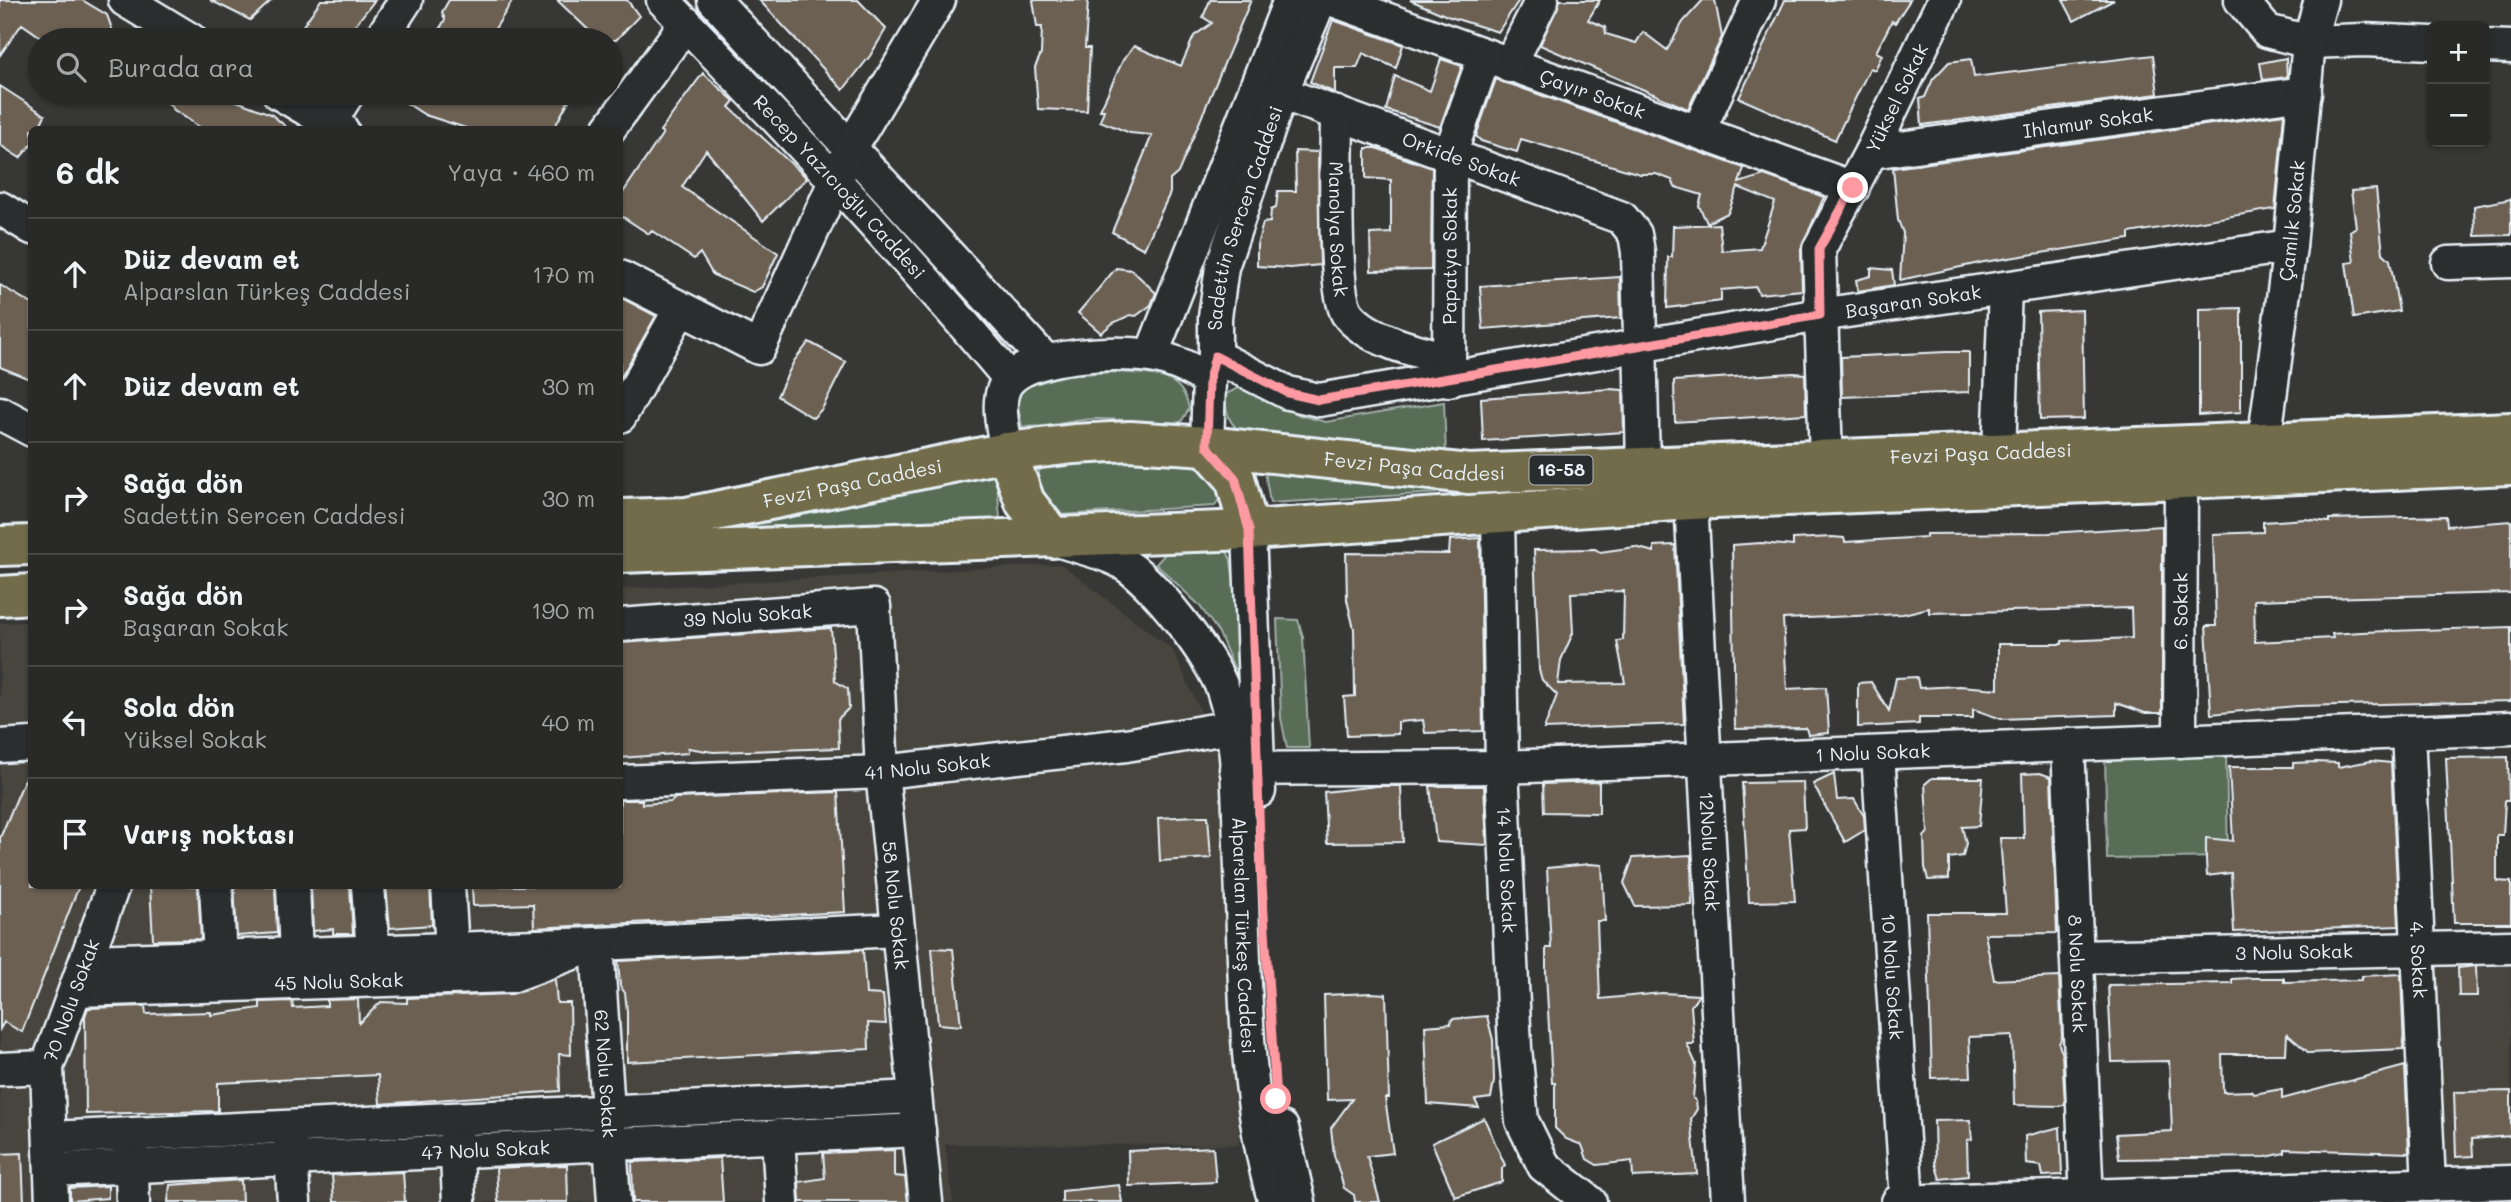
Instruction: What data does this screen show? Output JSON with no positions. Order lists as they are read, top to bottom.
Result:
{
  "streets": {
    "main road": ["Fevzi Paşa Caddesi", "16-58"],
    "street": [
      "Çayır Sokak",
      "Yüksel Sokak",
      "Ihlamur Sokak",
      "Orkide Sokak",
      "Recep Yazıcıoğlu Caddesi",
      "Sadettin Sercen Caddesi",
      "Çamlık Sokak",
      "Manolya Sokak",
      "Papatya Sokak",
      "Başaran Sokak",
      "6. Sokak",
      "39 Nolu Sokak",
      "1 Nolu Sokak",
      "41 Nolu Sokak",
      "12Nolu Sokak",
      "14 Nolu Sokak",
      "58 Nolu Sokak",
      "Alparslan Türkeş Caddesi",
      "3 Nolu Sokak",
      "4. Sokak",
      "8 Nolu Sokak",
      "10 Nolu Sokak",
      "45 Nolu Sokak",
      "70 Nolu Sokak",
      "62 Nolu Sokak",
      "47 Nolu Sokak"
    ]
  },
  "crossings": [
    ["Çayır Sokak", "Yüksel Sokak"],
    ["Çayır Sokak", "Papatya Sokak"],
    ["Yüksel Sokak", "Ihlamur Sokak"],
    ["Yüksel Sokak", "Başaran Sokak"],
    ["Yüksel Sokak", "Fevzi Paşa Caddesi"],
    ["Ihlamur Sokak", "Çamlık Sokak"],
    ["Orkide Sokak", "Sadettin Sercen Caddesi"],
    ["Orkide Sokak", "Manolya Sokak"],
    ["Orkide Sokak", "Papatya Sokak"],
    ["Orkide Sokak", "Başaran Sokak"],
    ["Recep Yazıcıoğlu Caddesi", "Başaran Sokak"],
    ["Sadettin Sercen Caddesi", "Başaran Sokak"],
    ["Sadettin Sercen Caddesi", "Fevzi Paşa Caddesi"],
    ["Çamlık Sokak", "Başaran Sokak"],
    ["Çamlık Sokak", "Fevzi Paşa Caddesi"],
    ["Manolya Sokak", "Papatya Sokak"],
    ["Manolya Sokak", "Başaran Sokak"],
    ["Papatya Sokak", "Başaran Sokak"],
    ["Fevzi Paşa Caddesi", "6. Sokak"],
    ["Fevzi Paşa Caddesi", "12Nolu Sokak"],
    ["Fevzi Paşa Caddesi", "14 Nolu Sokak"],
    ["Fevzi Paşa Caddesi", "Alparslan Türkeş Caddesi"],
    ["6. Sokak", "1 Nolu Sokak"],
    ["39 Nolu Sokak", "58 Nolu Sokak"],
    ["1 Nolu Sokak", "12Nolu Sokak"],
    ["1 Nolu Sokak", "14 Nolu Sokak"],
    ["1 Nolu Sokak", "Alparslan Türkeş Caddesi"],
    ["1 Nolu Sokak", "4. Sokak"],
    ["1 Nolu Sokak", "8 Nolu Sokak"],
    ["1 Nolu Sokak", "10 Nolu Sokak"],
    ["41 Nolu Sokak", "58 Nolu Sokak"],
    ["58 Nolu Sokak", "45 Nolu Sokak"],
    ["58 Nolu Sokak", "47 Nolu Sokak"],
    ["3 Nolu Sokak", "4. Sokak"],
    ["3 Nolu Sokak", "8 Nolu Sokak"],
    ["45 Nolu Sokak", "70 Nolu Sokak"],
    ["45 Nolu Sokak", "62 Nolu Sokak"],
    ["70 Nolu Sokak", "47 Nolu Sokak"],
    ["62 Nolu Sokak", "47 Nolu Sokak"]
  ],
  "page": {
    "map_buttons": ["+", "−"],
    "search": "Burada ara",
    "heading": ["6 dk", "Yaya · 460 m"],
    "list": [
      ["Düz devam et", "Alparslan Türkeş Caddesi", "170 m"],
      ["Düz devam et", "30 m"],
      ["Sağa dön", "Sadettin Sercen Caddesi", "30 m"],
      ["Sağa dön", "Başaran Sokak", "190 m"],
      ["Sola dön", "Yüksel Sokak", "40 m"],
      "Varış noktası"
    ]
  }
}
